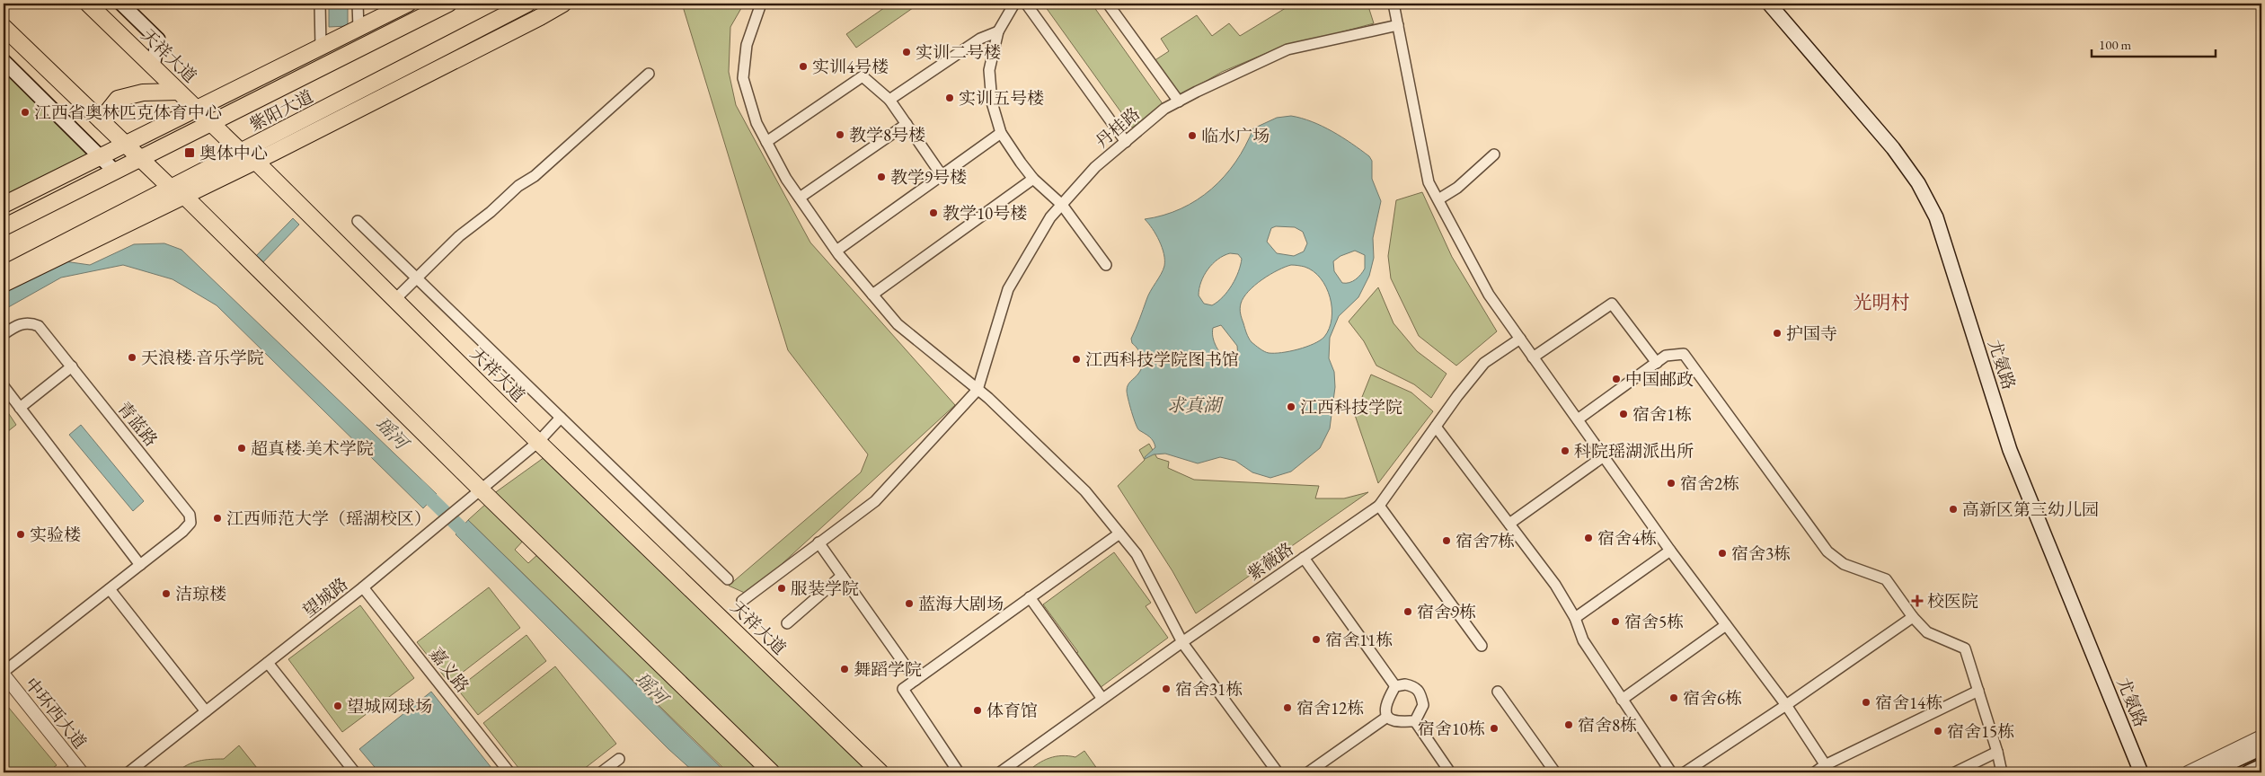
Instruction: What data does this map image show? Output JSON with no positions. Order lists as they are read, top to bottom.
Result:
{
  "streets": {
    "main road": ["天祥大道", "紫阳大道", "尤氨路"],
    "street": [
      "丹桂路",
      "青蓝路",
      "紫薇路",
      "望城路",
      "嘉义路",
      "中环西大道"
    ]
  },
  "crossings": [
    ["天祥大道", "紫阳大道"],
    ["天祥大道", "望城路"],
    ["青蓝路", "中环西大道"],
    ["望城路", "嘉义路"]
  ],
  "districts": ["光明村"],
  "water": ["求真湖", "瑶河"],
  "places": {
    "other": [
      "实训二号楼",
      "实训4号楼",
      "实训五号楼",
      "江西省奥林匹克体育中心",
      "教学8号楼",
      "临水广场",
      "教学9号楼",
      "教学10号楼",
      "护国寺",
      "天浪楼·音乐学院",
      "江西科技学院图书馆",
      "中国邮政",
      "江西科技学院",
      "宿舍1栋",
      "超真楼·美术学院",
      "科院瑶湖派出所",
      "宿舍2栋",
      "高新区第三幼儿园",
      "江西师范大学（瑶湖校区）",
      "实验楼",
      "宿舍4栋",
      "宿舍7栋",
      "宿舍3栋",
      "服装学院",
      "洁琼楼",
      "蓝海大剧场",
      "宿舍9栋",
      "宿舍5栋",
      "宿舍11栋",
      "舞蹈学院",
      "宿舍31栋",
      "宿舍6栋",
      "宿舍14栋",
      "望城网球场",
      "宿舍12栋",
      "体育馆",
      "宿舍8栋",
      "宿舍10栋",
      "宿舍15栋"
    ],
    "transit": ["奥体中心"],
    "health": ["校医院"]
  },
  "scale_bar": "100 m"
}
